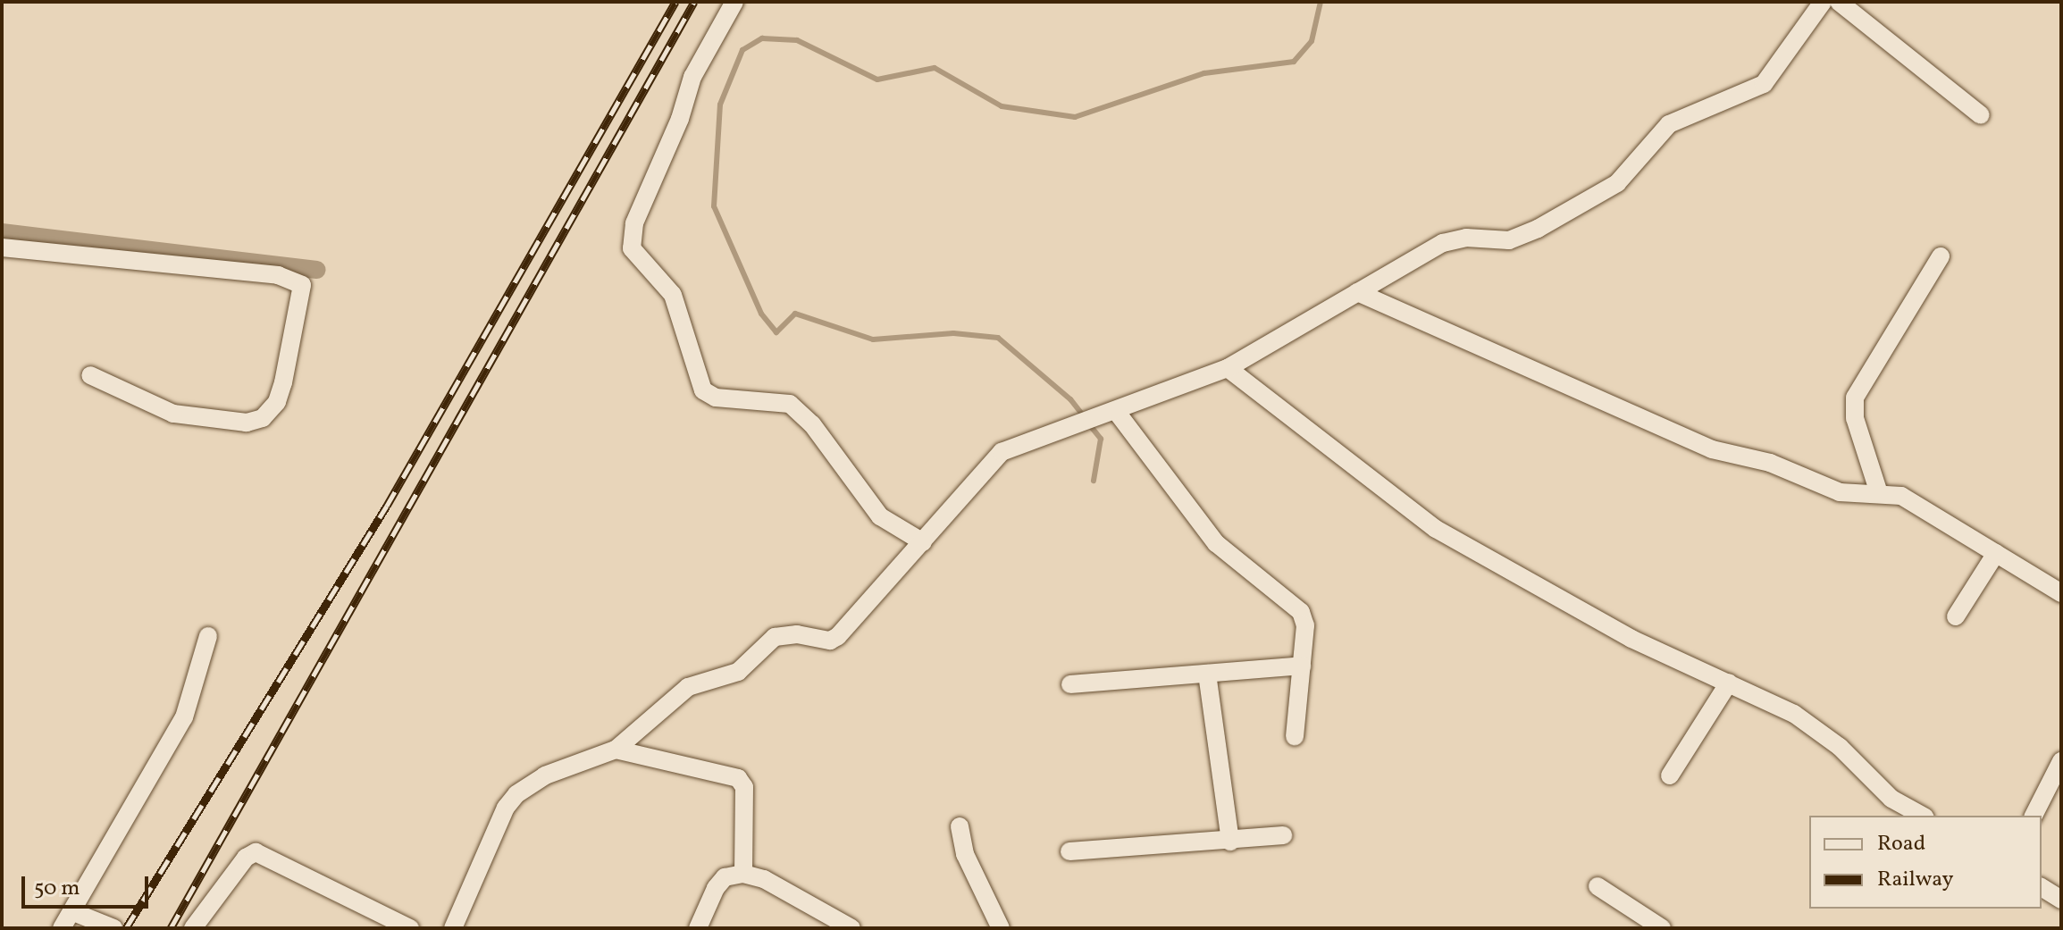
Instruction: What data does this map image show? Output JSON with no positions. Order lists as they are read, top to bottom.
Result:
{
  "legend": ["Road", "Railway"],
  "scale_bar": "50 m"
}
